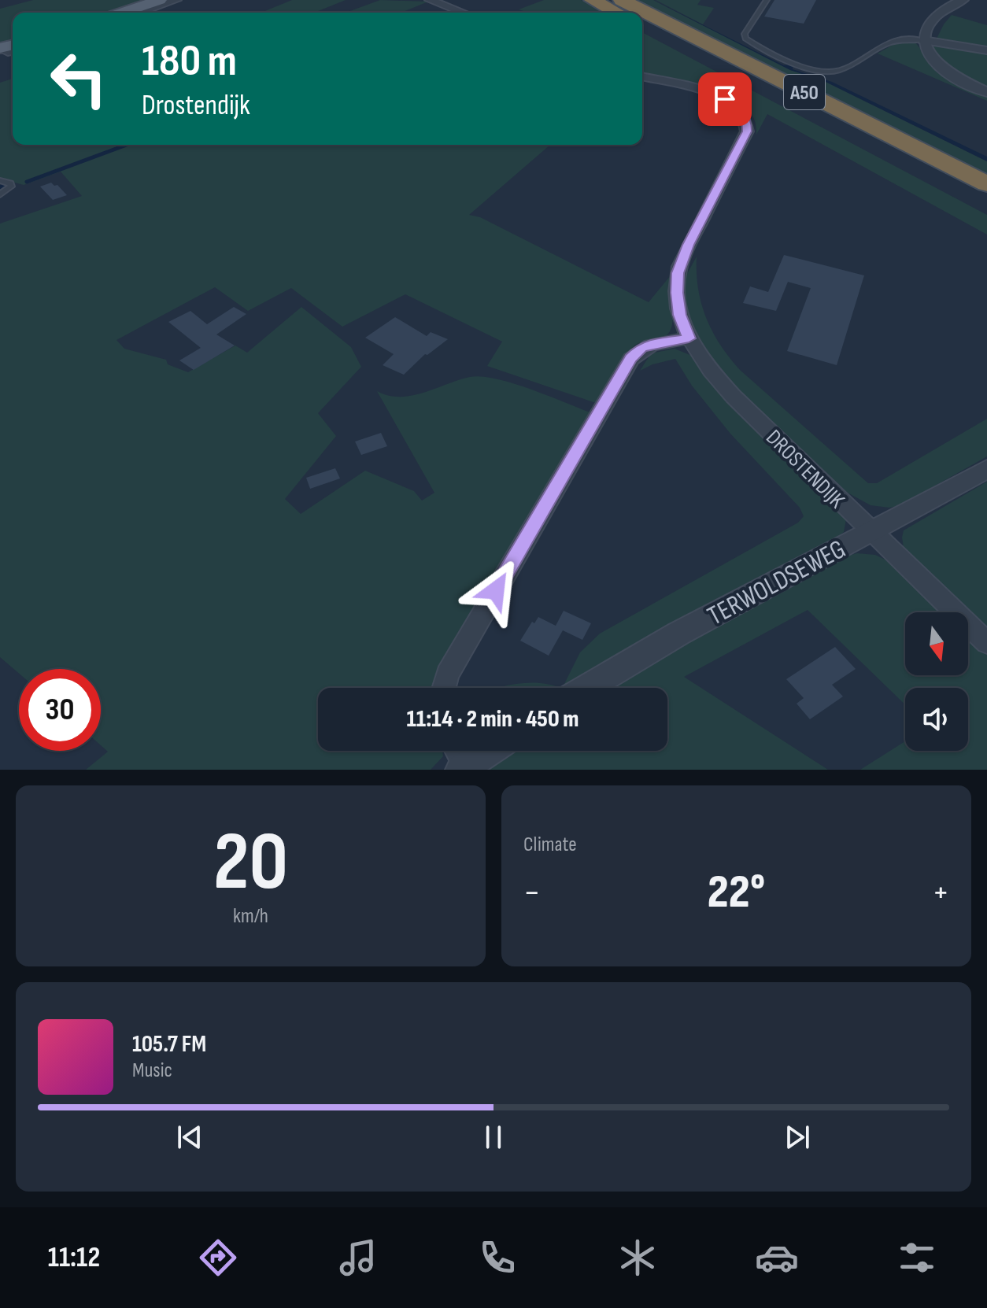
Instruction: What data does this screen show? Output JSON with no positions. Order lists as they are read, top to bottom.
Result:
{
  "streets": {
    "highway": ["A50"],
    "street": ["DROSTENDIJK", "TERWOLDSEWEG"]
  },
  "crossings": [
    ["DROSTENDIJK", "TERWOLDSEWEG"]
  ],
  "north": "bottom",
  "page": {
    "turn": ["180 m", "Drostendijk"],
    "limit": "30",
    "trip": "11:14 · 2 min · 450 m",
    "tile": [
      ["20", "km/h"],
      "Climate"
    ],
    "heat": ["−", "22°", "+"],
    "song": ["105.7 FM", "Music"],
    "tabs": "11:12"
  }
}
